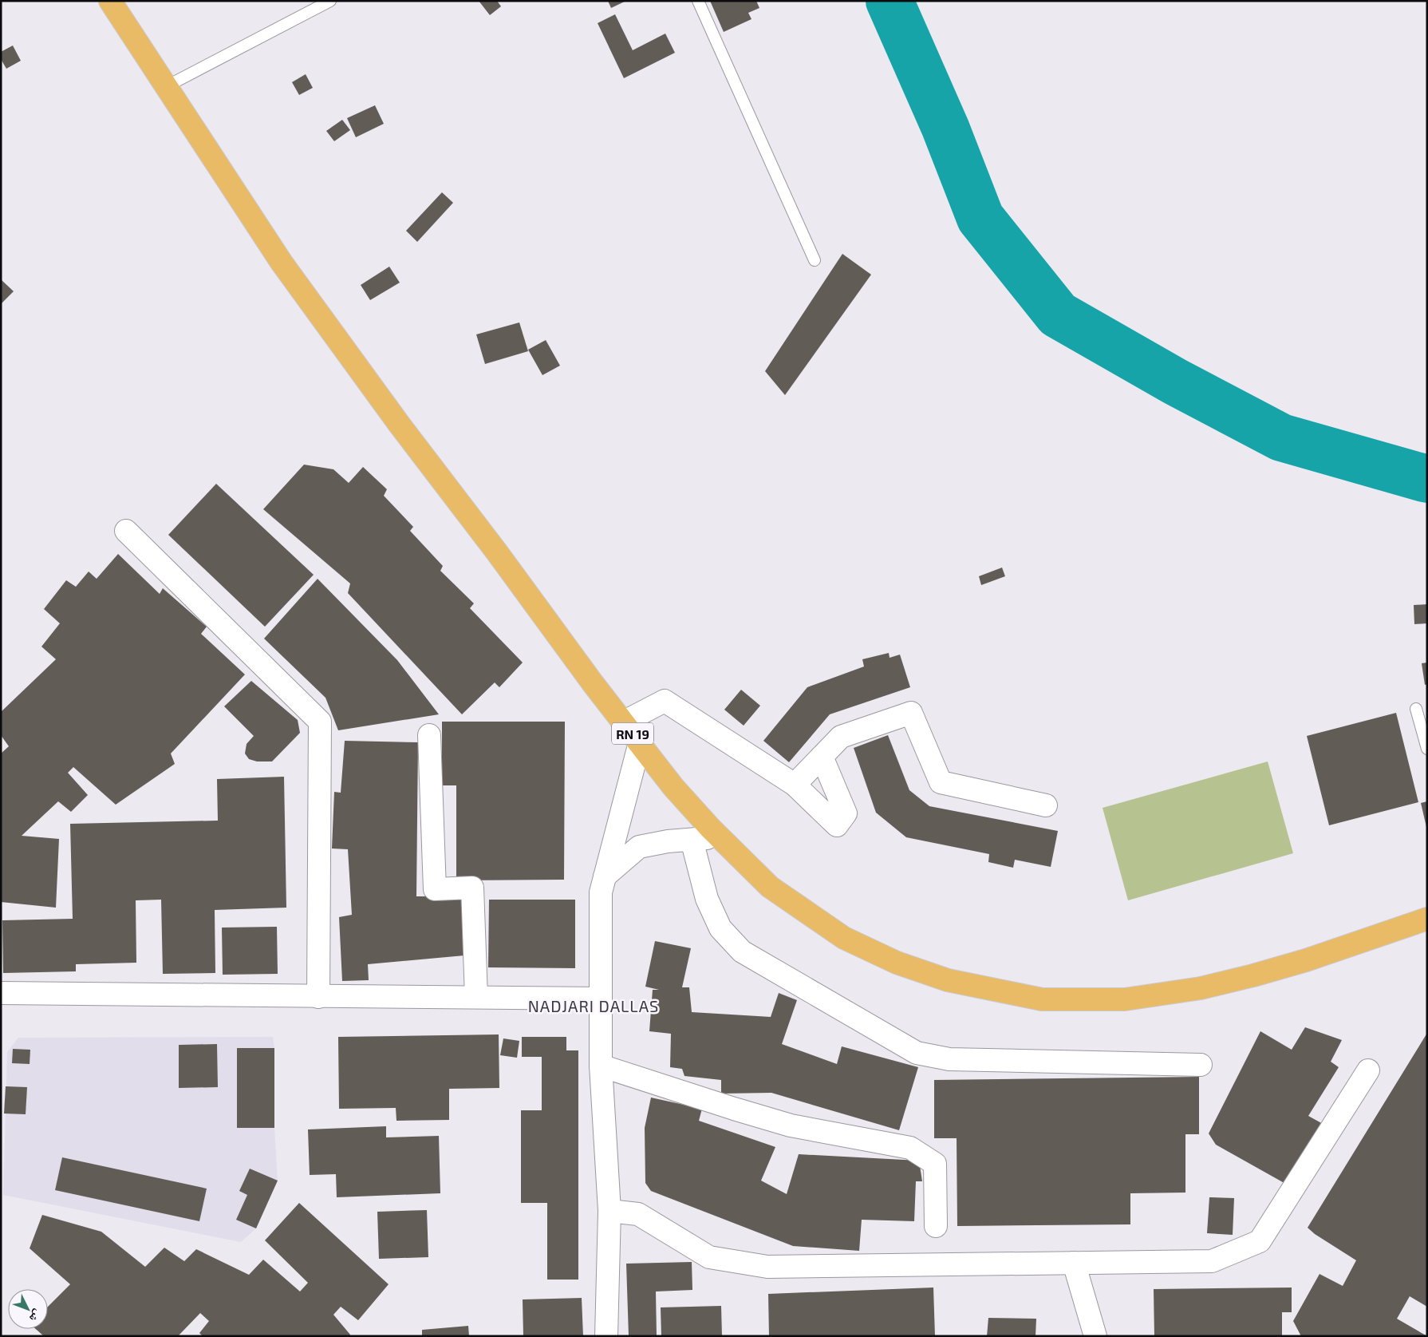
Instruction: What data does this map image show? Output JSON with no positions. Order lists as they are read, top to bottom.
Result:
{
  "streets": {
    "main road": ["RN 19"]
  },
  "districts": ["NADJARI DALLAS"],
  "north": "bottom right"
}
